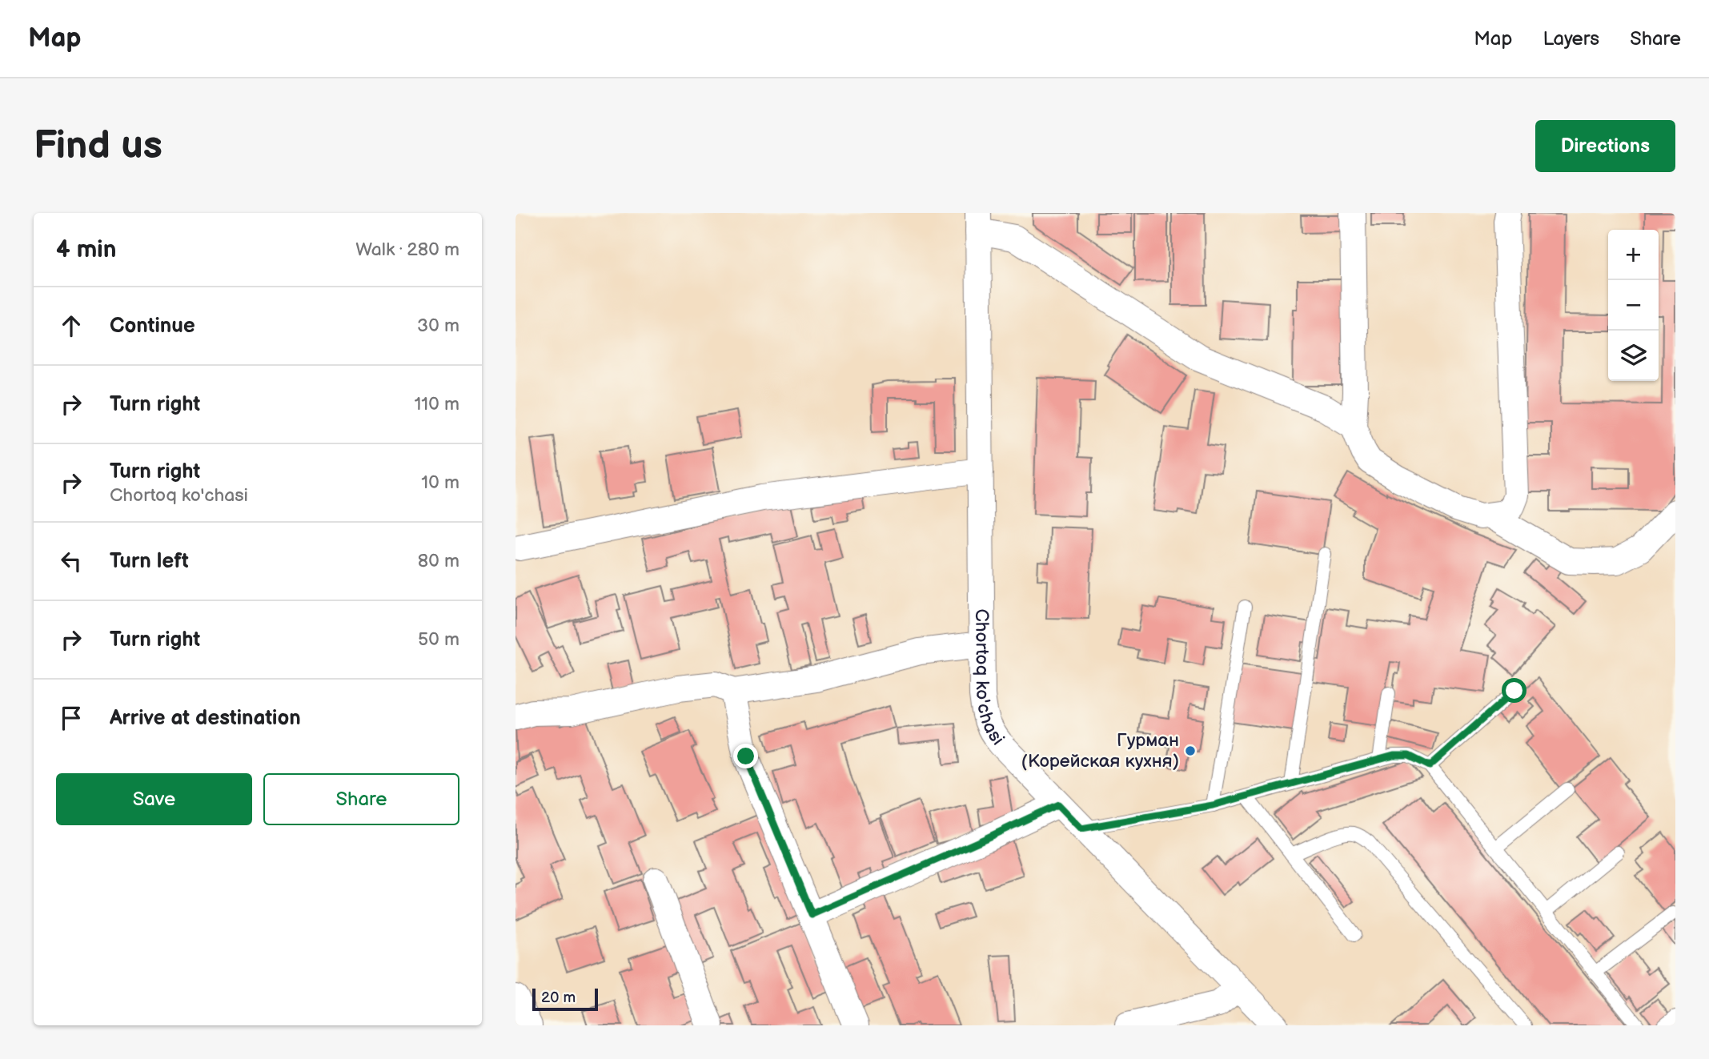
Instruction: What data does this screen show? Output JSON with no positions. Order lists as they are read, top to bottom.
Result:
{
  "streets": {
    "street": ["Chortoq ko'chasi"]
  },
  "places": ["Гурман (Корейская кухня)"],
  "scale_bar": "20 m",
  "page": {
    "header": "Map",
    "nav": ["Map", "Layers", "Share"],
    "buttons": [
      "Directions",
      ["Save", "Share"]
    ],
    "title": "Find us",
    "heading": ["4 min", "Walk · 280 m"],
    "map_buttons": ["+", "−"],
    "list": [
      ["Continue", "30 m"],
      ["Turn right", "110 m"],
      ["Turn right", "Chortoq ko'chasi", "10 m"],
      ["Turn left", "80 m"],
      ["Turn right", "50 m"],
      "Arrive at destination"
    ],
    "scale": "20 m"
  }
}
